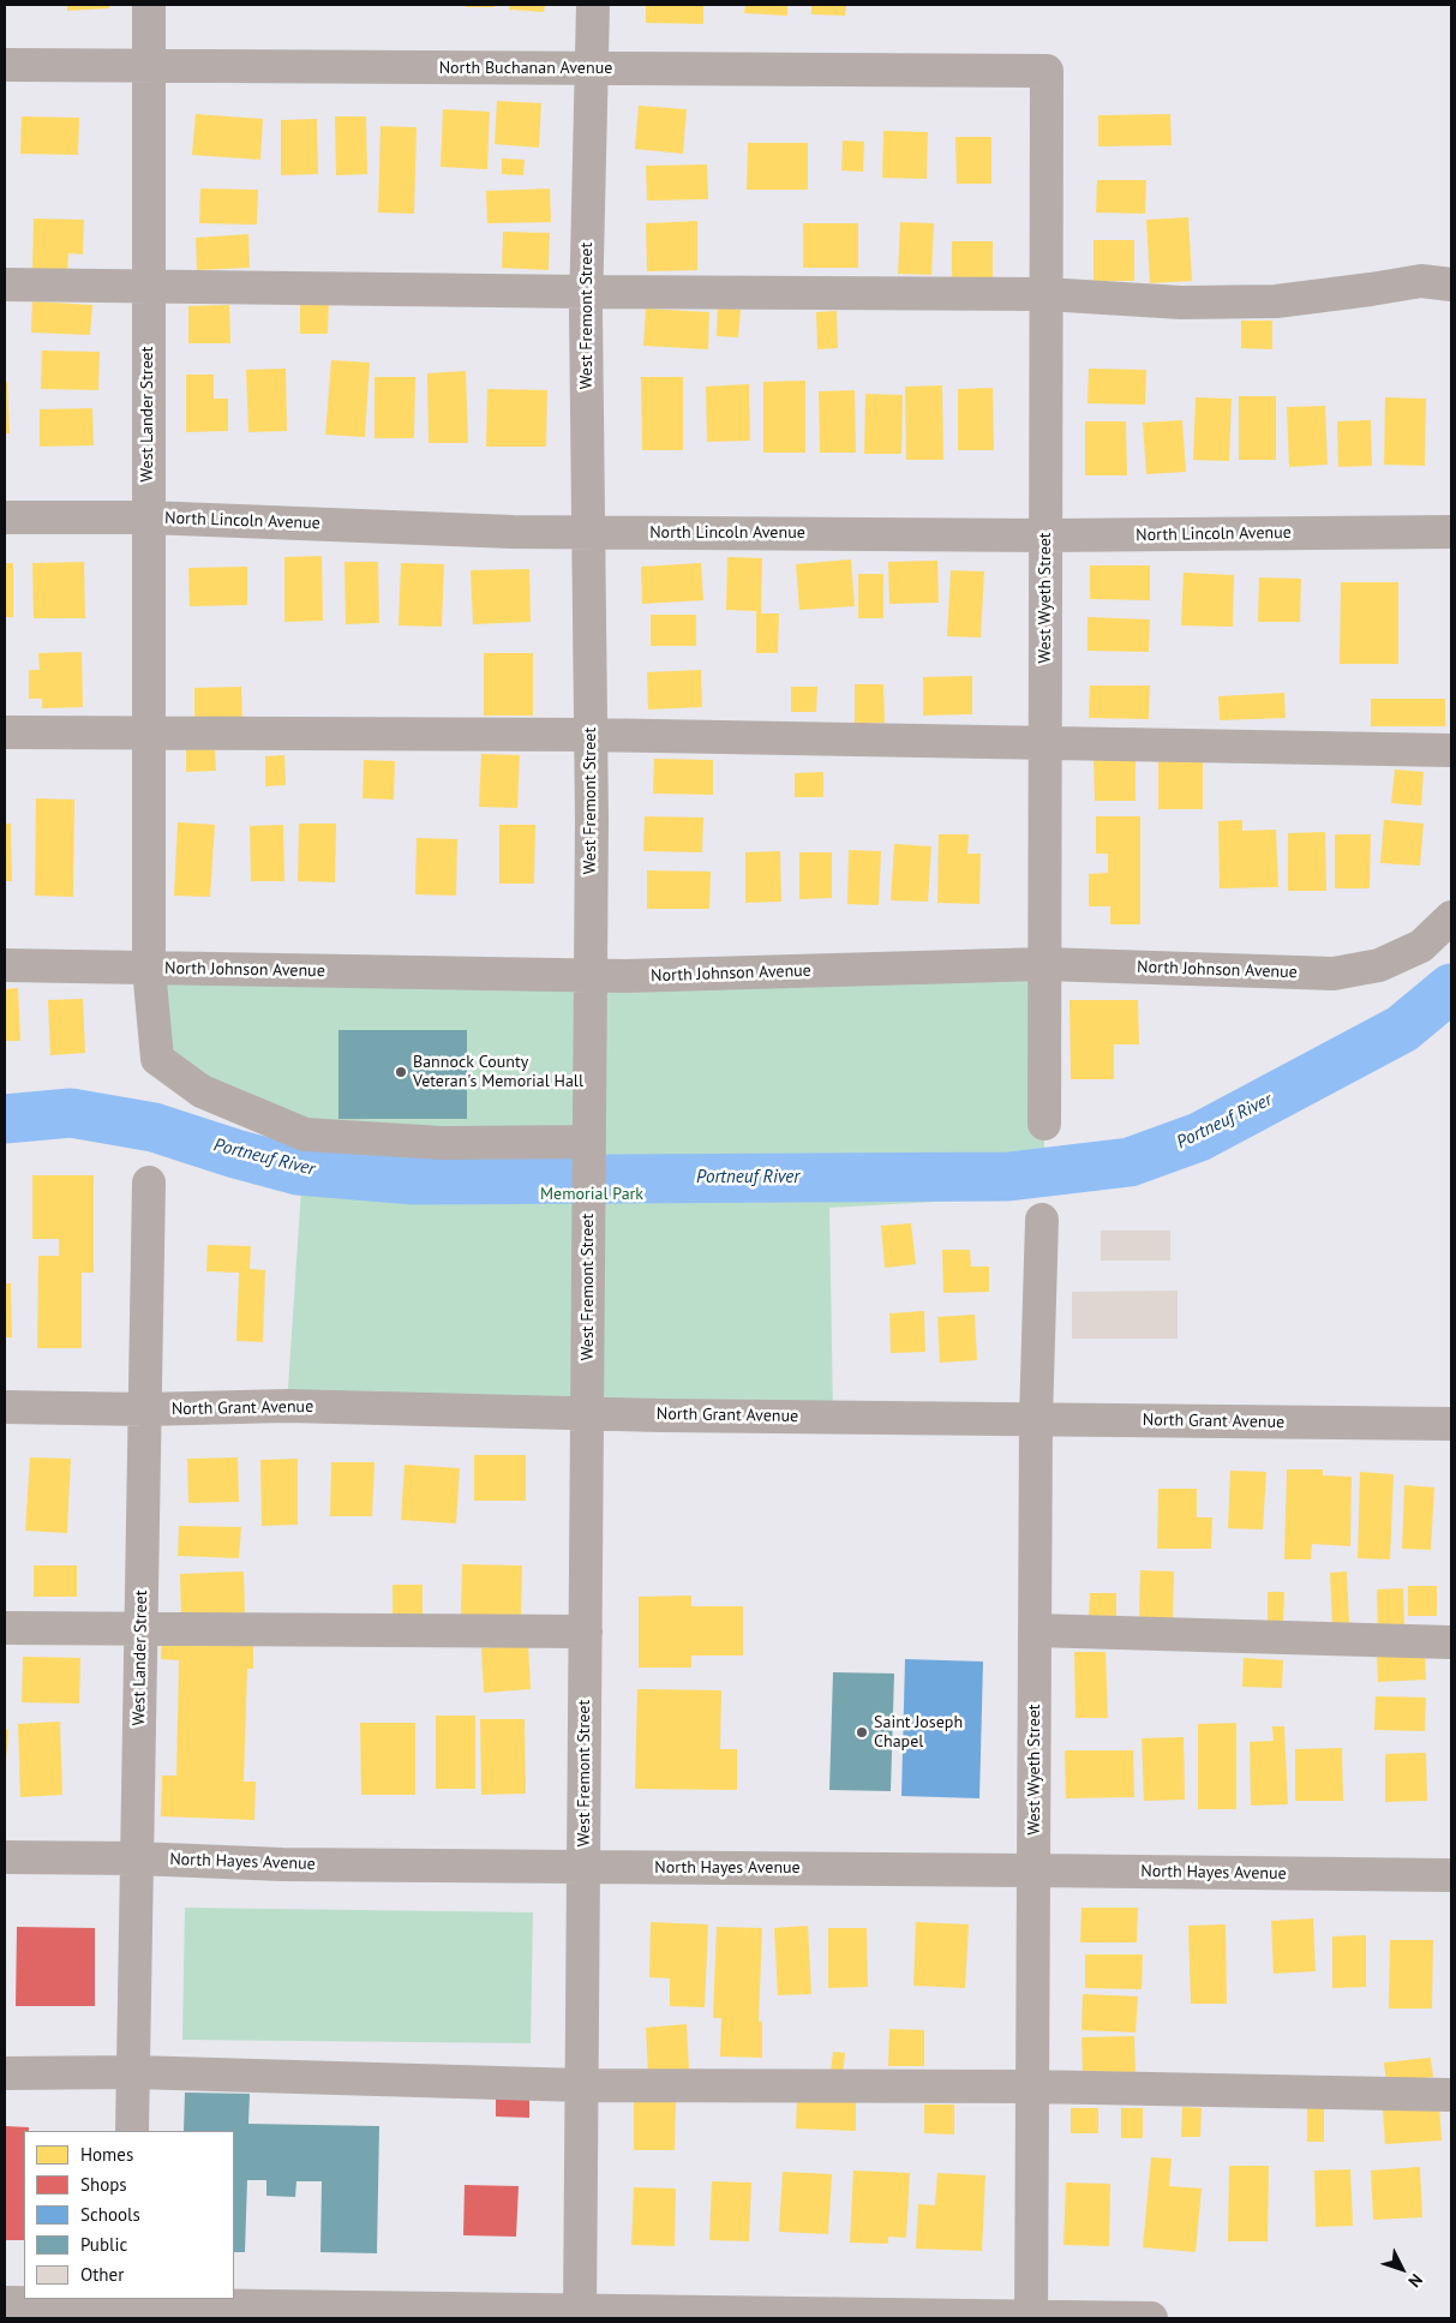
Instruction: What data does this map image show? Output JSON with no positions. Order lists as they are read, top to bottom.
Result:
{
  "streets": {
    "street": [
      "North Buchanan Avenue",
      "West Fremont Street",
      "West Lander Street",
      "North Lincoln Avenue",
      "West Wyeth Street",
      "North Johnson Avenue",
      "North Grant Avenue",
      "North Hayes Avenue"
    ]
  },
  "crossings": [
    ["North Buchanan Avenue", "West Fremont Street"],
    ["North Buchanan Avenue", "West Lander Street"],
    ["North Buchanan Avenue", "West Wyeth Street"],
    ["West Fremont Street", "West Lander Street"],
    ["West Fremont Street", "North Lincoln Avenue"],
    ["West Fremont Street", "North Johnson Avenue"],
    ["West Fremont Street", "North Grant Avenue"],
    ["West Fremont Street", "North Hayes Avenue"],
    ["West Lander Street", "North Lincoln Avenue"],
    ["West Lander Street", "North Johnson Avenue"],
    ["West Lander Street", "North Grant Avenue"],
    ["West Lander Street", "North Hayes Avenue"],
    ["North Lincoln Avenue", "West Wyeth Street"],
    ["West Wyeth Street", "North Johnson Avenue"],
    ["West Wyeth Street", "North Grant Avenue"],
    ["West Wyeth Street", "North Hayes Avenue"]
  ],
  "water": ["Portneuf River"],
  "parks": ["Memorial Park"],
  "places": ["Bannock County Veteran's Memorial Hall", "Saint Joseph Chapel"],
  "legend": [
    "Homes",
    "Shops",
    "Schools",
    "Public",
    "Other"
  ],
  "north": "bottom right"
}
